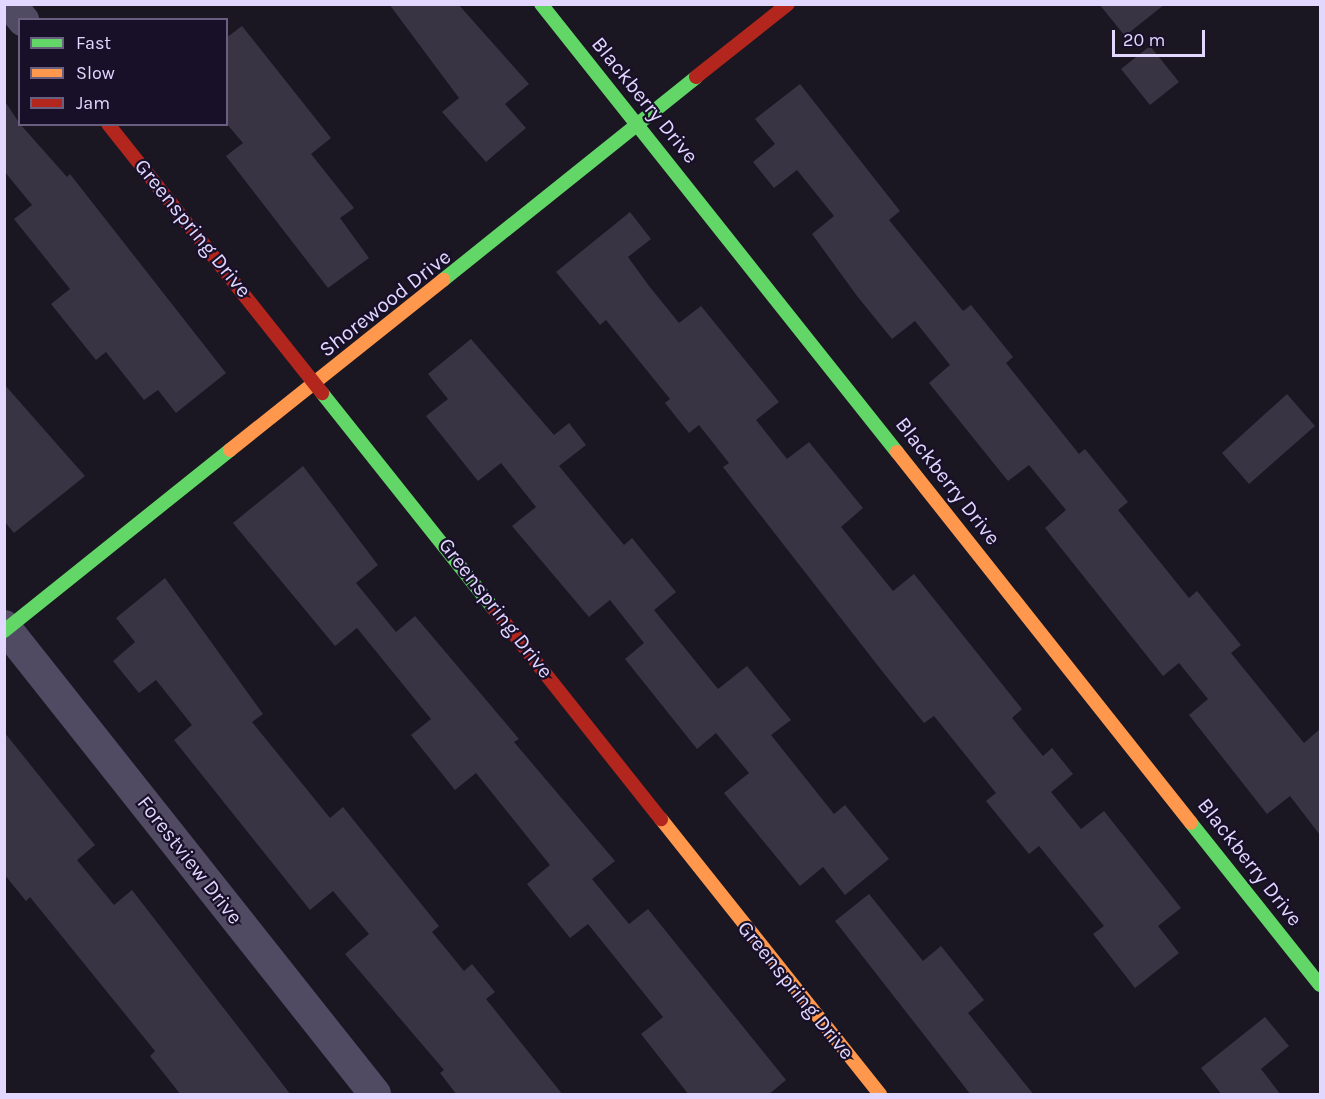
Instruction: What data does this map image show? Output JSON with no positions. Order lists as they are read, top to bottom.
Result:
{
  "streets": {
    "street": [
      "Blackberry Drive",
      "Greenspring Drive",
      "Shorewood Drive",
      "Forestview Drive"
    ]
  },
  "crossings": [
    ["Blackberry Drive", "Shorewood Drive"],
    ["Greenspring Drive", "Shorewood Drive"],
    ["Shorewood Drive", "Forestview Drive"]
  ],
  "legend": ["Fast", "Slow", "Jam"],
  "scale_bar": "20 m"
}
